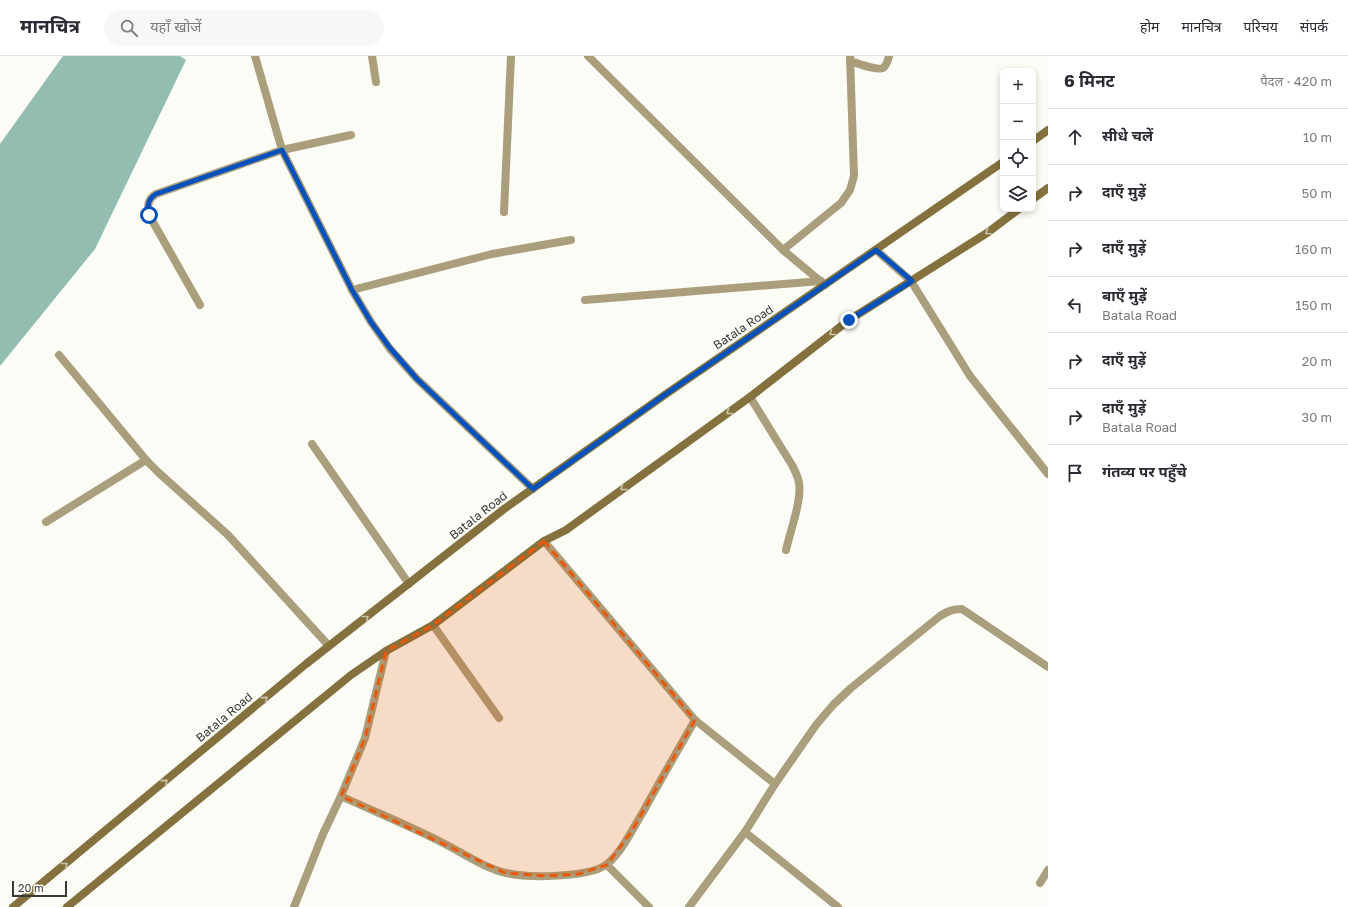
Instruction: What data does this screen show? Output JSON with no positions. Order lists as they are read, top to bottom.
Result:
{
  "streets": {
    "main road": ["Batala Road"]
  },
  "scale_bar": "20 m",
  "page": {
    "header": "मानचित्र",
    "search": "यहाँ खोजें",
    "nav": [
      "होम",
      "मानचित्र",
      "परिचय",
      "संपर्क"
    ],
    "heading": ["6 मिनट", "पैदल · 420 m"],
    "map_buttons": ["+", "−"],
    "list": [
      ["सीधे चलें", "10 m"],
      ["दाएँ मुड़ें", "50 m"],
      ["दाएँ मुड़ें", "160 m"],
      ["बाएँ मुड़ें", "Batala Road", "150 m"],
      ["दाएँ मुड़ें", "20 m"],
      ["दाएँ मुड़ें", "Batala Road", "30 m"],
      "गंतव्य पर पहुँचे"
    ],
    "scale": "20 m"
  }
}
